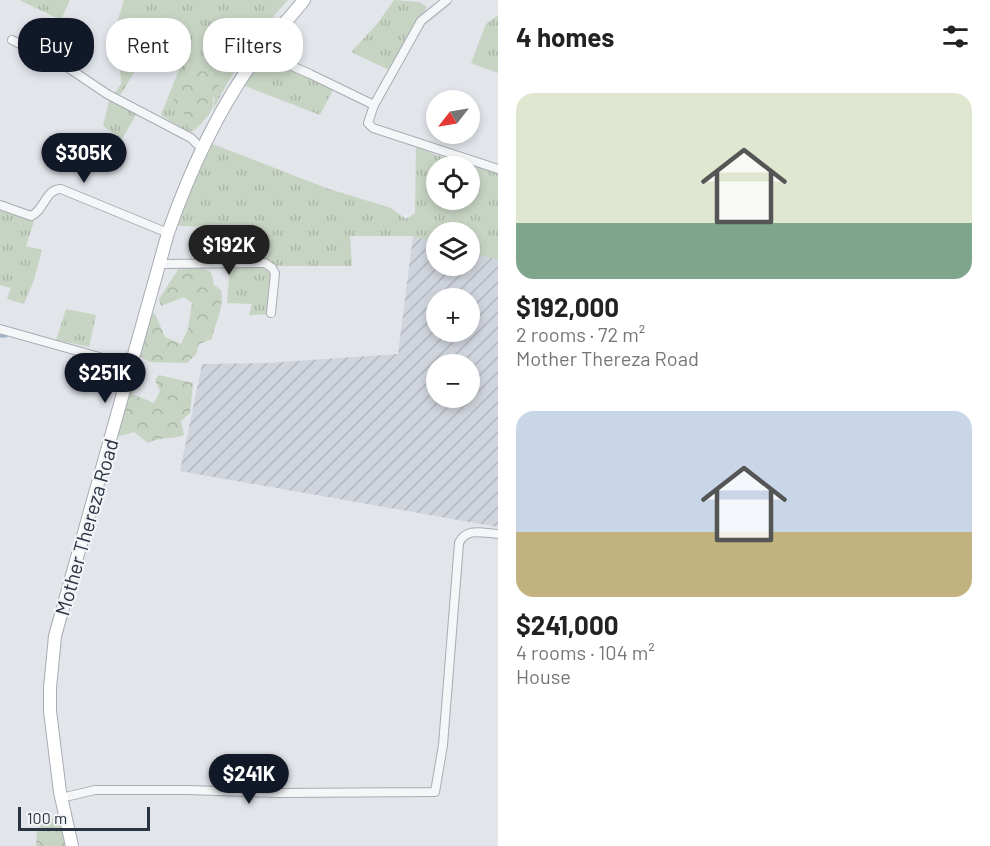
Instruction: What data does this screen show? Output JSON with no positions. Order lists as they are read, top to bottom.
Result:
{
  "streets": {
    "street": ["Mother Thereza Road"]
  },
  "scale_bar": "100 m",
  "north": "bottom left",
  "page": {
    "heading": "4 homes",
    "chip": ["Buy", "Rent", "Filters"],
    "list": [
      {
        "name": "$192,000",
        "note": "2 rooms · 72 m² · Mother Thereza Road"
      },
      {
        "name": "$241,000",
        "note": "4 rooms · 104 m² · House"
      }
    ],
    "map_buttons": ["+", "−"],
    "price": [
      "$305K",
      "$192K",
      "$251K",
      "$241K"
    ],
    "scale": "100 m"
  }
}
